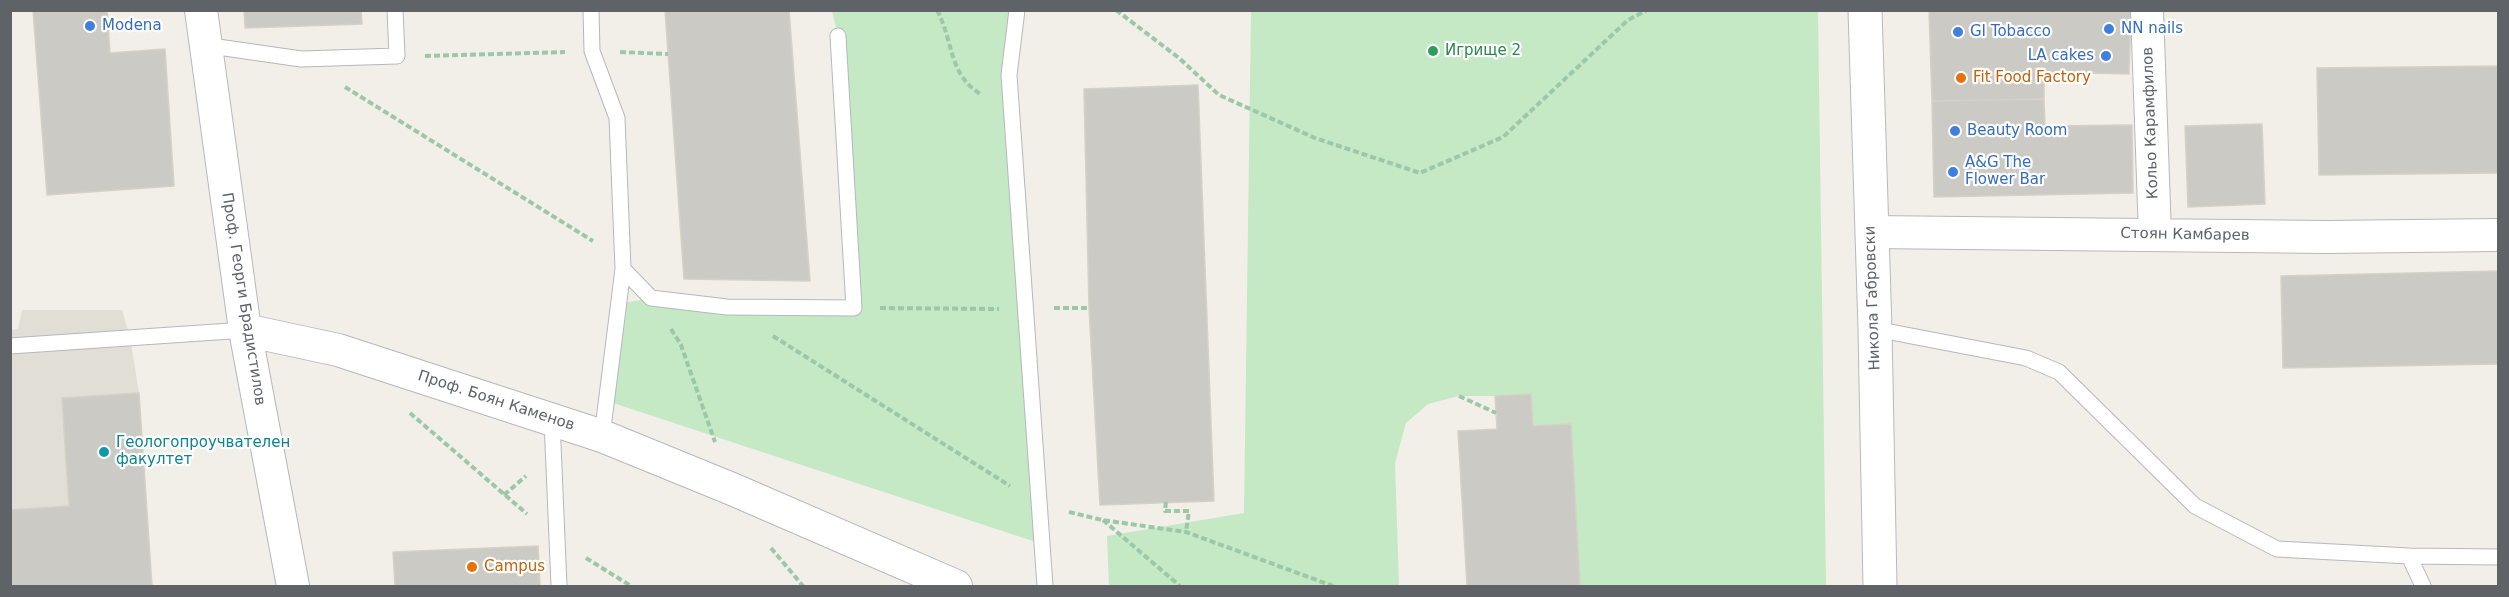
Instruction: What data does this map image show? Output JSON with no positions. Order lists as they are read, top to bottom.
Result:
{
  "streets": {
    "street": [
      "Кольо Карамфилов",
      "Стоян Камбарев",
      "Никола Габровски",
      "Проф. Георги Брадистилов",
      "Проф. Боян Каменов"
    ]
  },
  "crossings": [
    ["Кольо Карамфилов", "Стоян Камбарев"],
    ["Стоян Камбарев", "Никола Габровски"],
    ["Проф. Георги Брадистилов", "Проф. Боян Каменов"]
  ],
  "places": [
    "Modena",
    "NN nails",
    "GI Tobacco",
    "Игрище 2",
    "LA cakes",
    "Fit Food Factory",
    "Beauty Room",
    "A&G The Flower Bar",
    "Геологопроучвателен факултет",
    "Campus"
  ]
}
